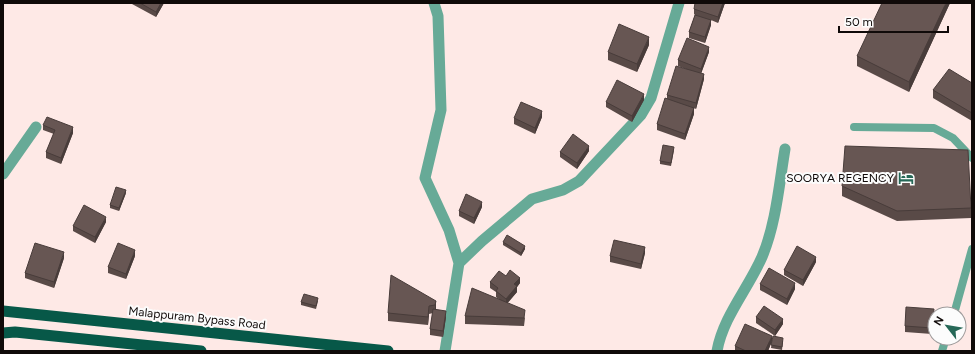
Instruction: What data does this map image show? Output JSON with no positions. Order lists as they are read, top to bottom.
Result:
{
  "streets": {
    "highway": ["Malappuram Bypass Road"]
  },
  "places": {
    "hotel": ["SOORYA REGENCY"]
  },
  "scale_bar": "50 m",
  "north": "top left"
}
